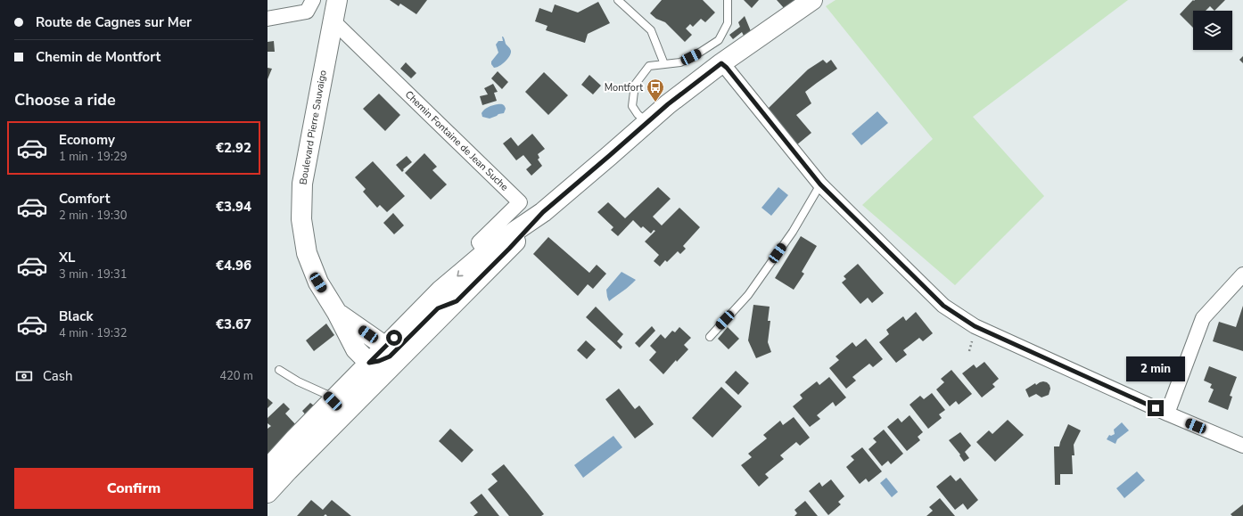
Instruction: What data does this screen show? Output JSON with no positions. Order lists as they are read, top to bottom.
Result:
{
  "streets": {
    "main road": ["Boulevard Pierre Sauvaigo"],
    "street": ["Chemin Fontaine de Jean Suche"]
  },
  "crossings": [
    ["Boulevard Pierre Sauvaigo", "Chemin Fontaine de Jean Suche"]
  ],
  "places": {
    "bus stop": ["Montfort"]
  },
  "page": {
    "banner": ["Route de Cagnes sur Mer", "Chemin de Montfort"],
    "heading": "Choose a ride",
    "list": [
      {
        "name": "Economy",
        "note": "1 min · 19:29",
        "value": "€2.92"
      },
      {
        "name": "Comfort",
        "note": "2 min · 19:30",
        "value": "€3.94"
      },
      {
        "name": "XL",
        "note": "3 min · 19:31",
        "value": "€4.96"
      },
      {
        "name": "Black",
        "note": "4 min · 19:32",
        "value": "€3.67"
      }
    ],
    "pay": ["Cash", "420 m"],
    "bubble": "2 min",
    "buttons": "Confirm"
  }
}
